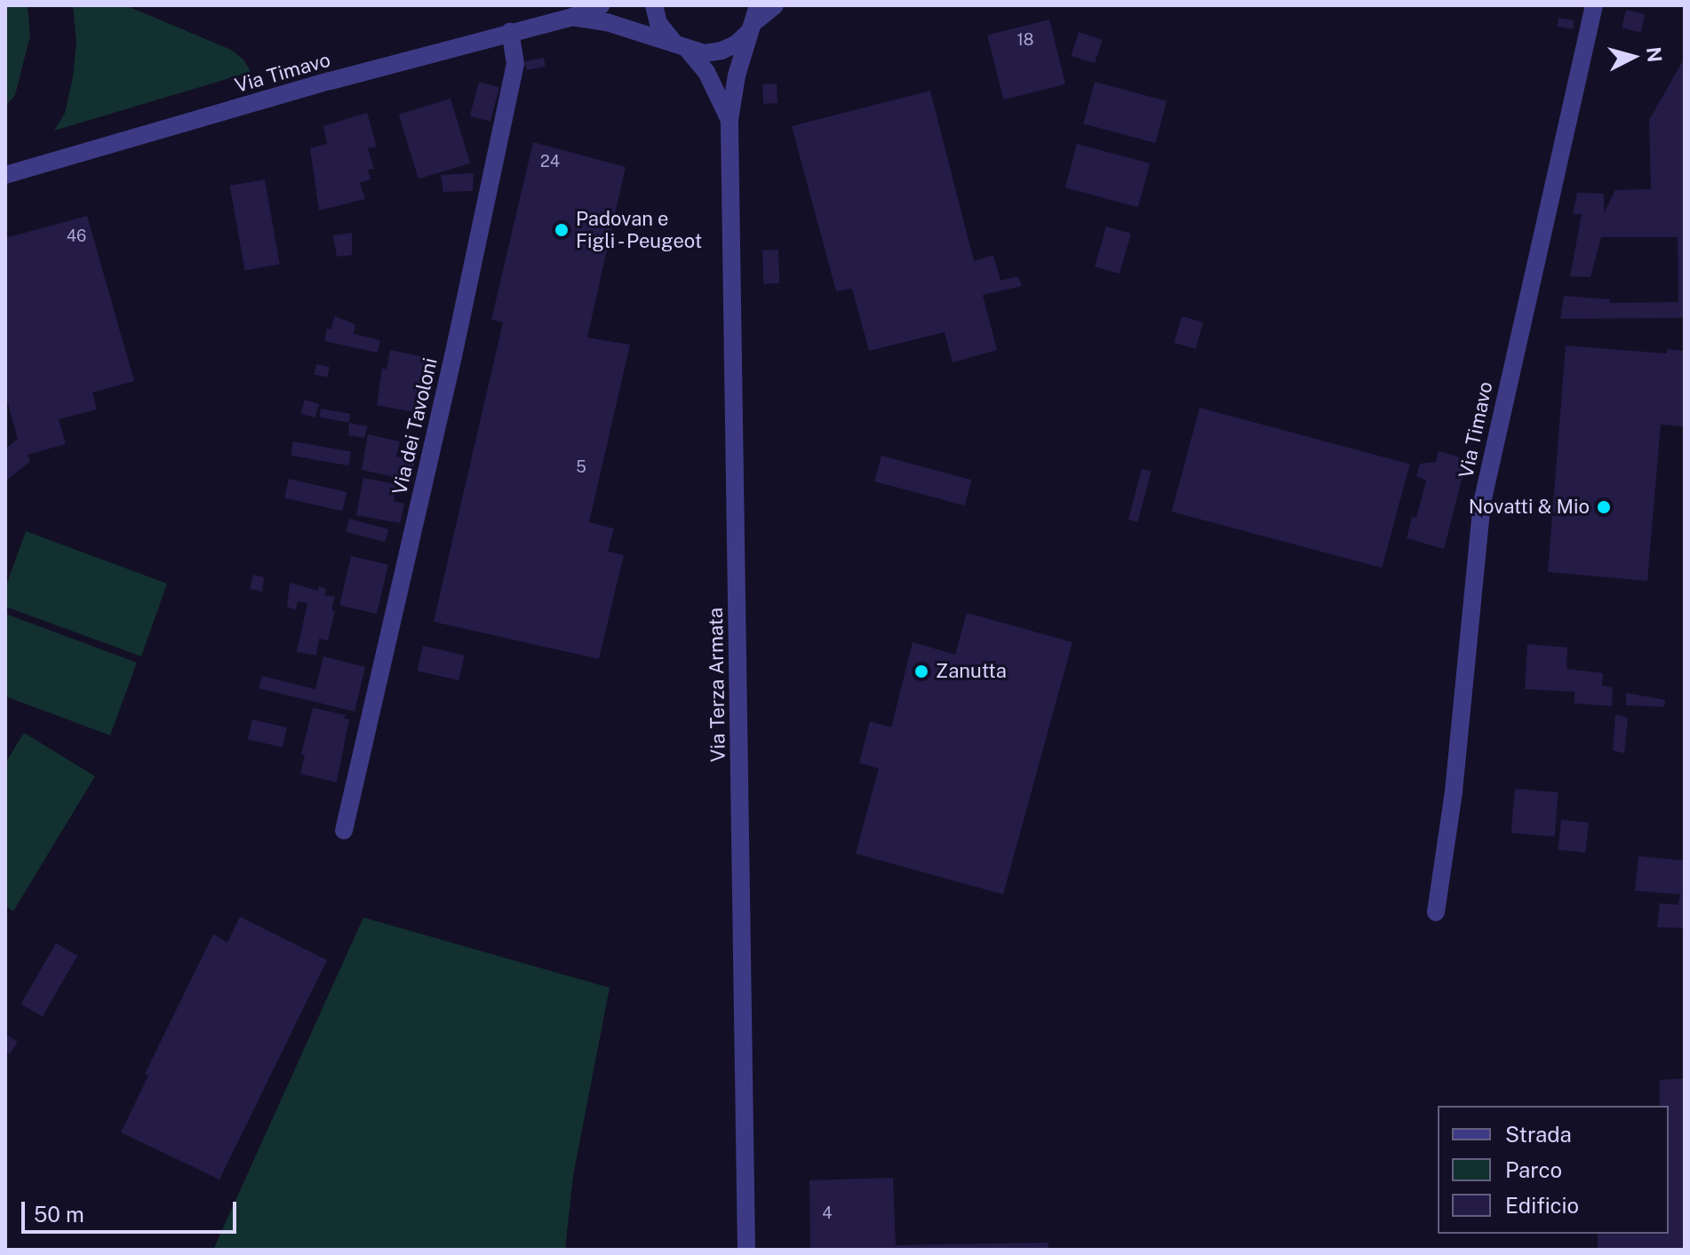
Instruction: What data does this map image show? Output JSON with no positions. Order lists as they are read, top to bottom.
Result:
{
  "streets": {
    "street": ["Via Timavo", "Via dei Tavoloni", "Via Terza Armata"]
  },
  "crossings": [
    ["Via Timavo", "Via dei Tavoloni"],
    ["Via Timavo", "Via Terza Armata"]
  ],
  "places": ["Padovan e Figli - Peugeot", "Novatti & Mio", "Zanutta"],
  "house_numbers": [
    "18",
    "24",
    "46",
    "5",
    "4"
  ],
  "legend": ["Strada", "Parco", "Edificio"],
  "scale_bar": "50 m",
  "north": "right"
}
